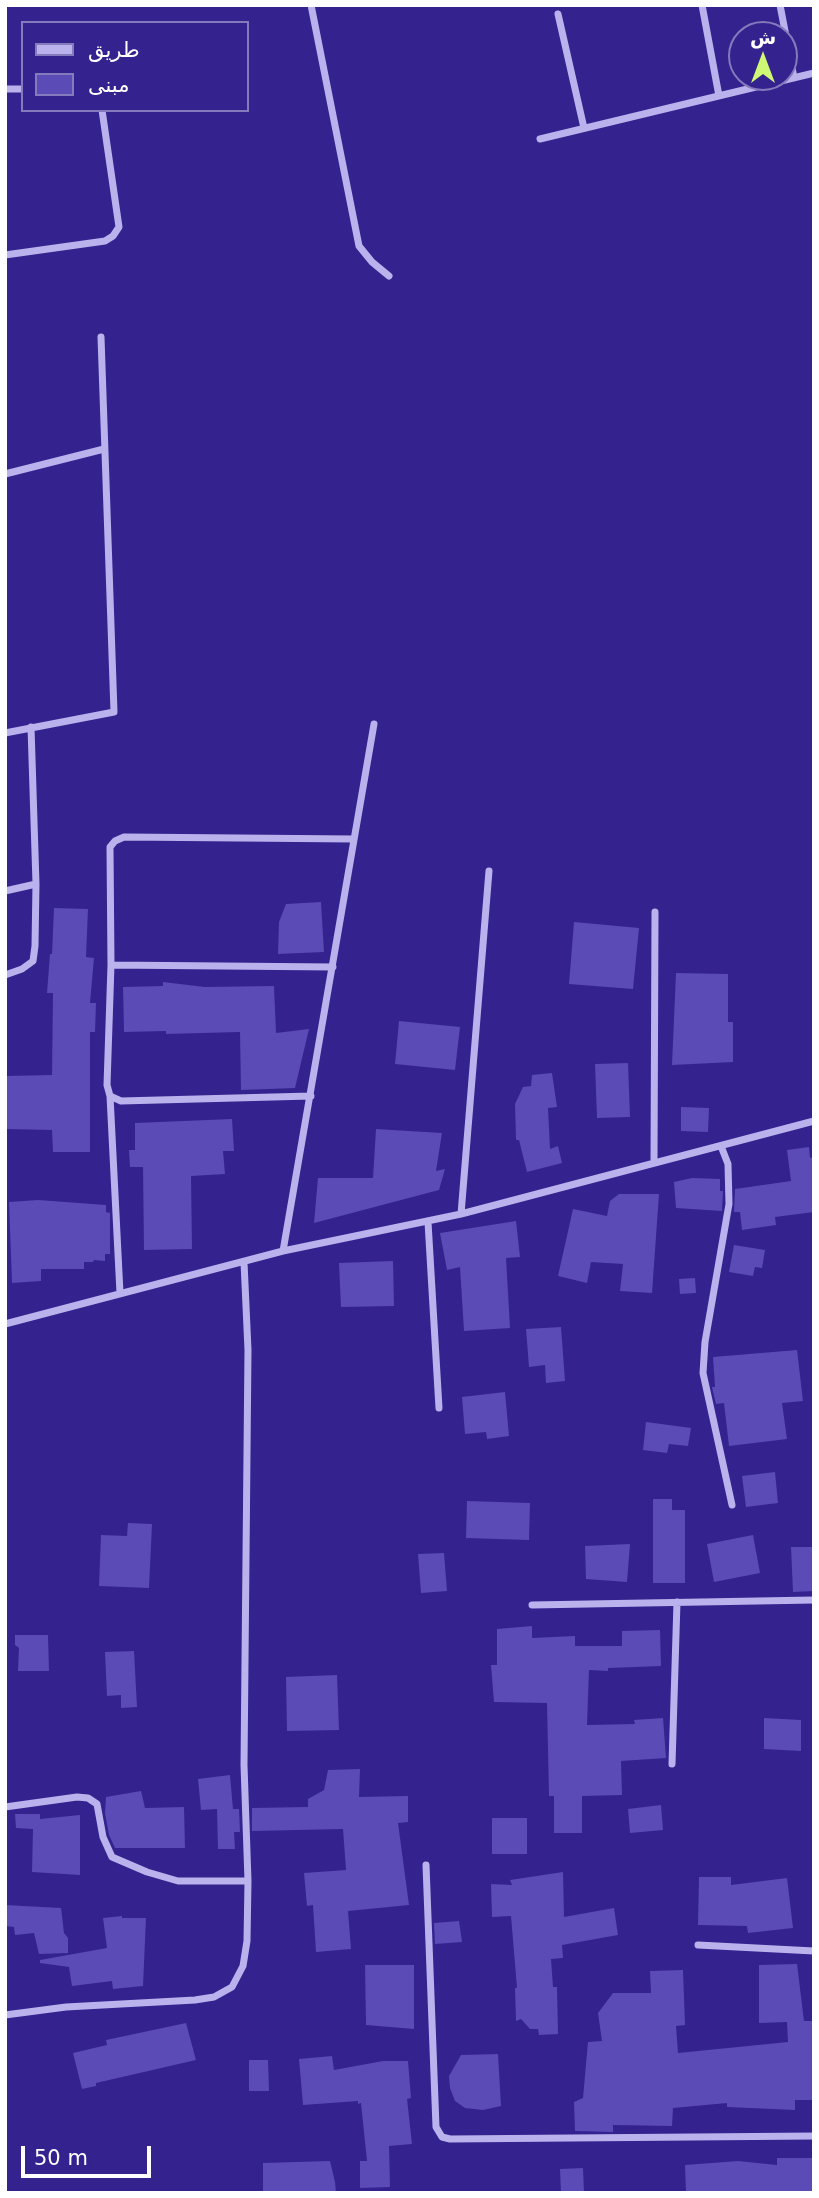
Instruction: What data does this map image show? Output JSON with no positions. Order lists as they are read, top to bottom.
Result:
{
  "legend": ["طريق", "مبنى"],
  "scale_bar": "50 m",
  "north": "top"
}
